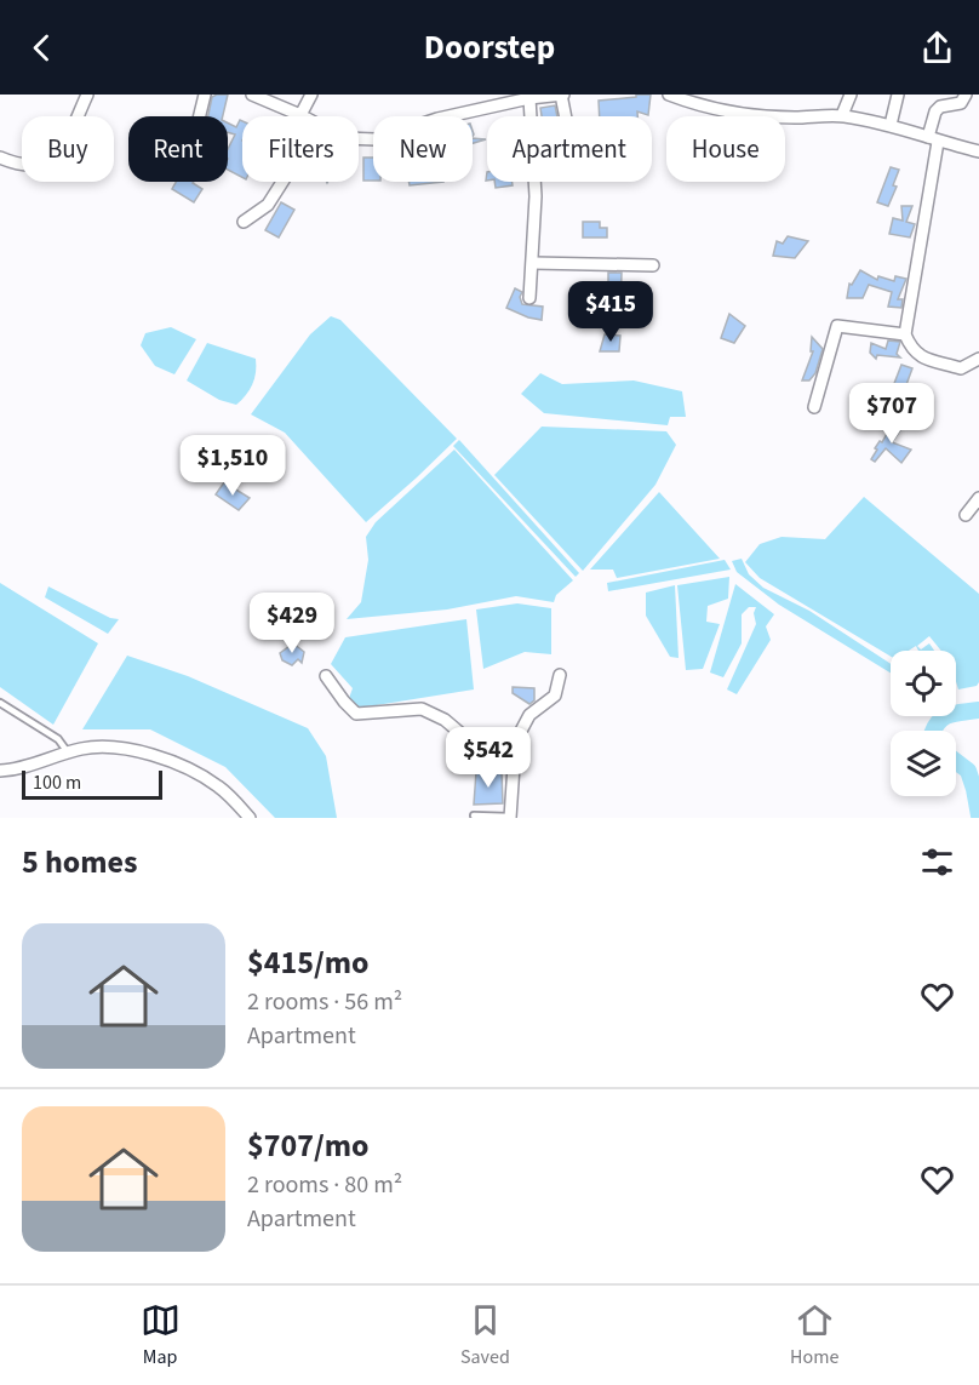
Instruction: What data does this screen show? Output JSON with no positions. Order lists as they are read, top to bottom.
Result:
{
  "scale_bar": "100 m",
  "page": {
    "header": "Doorstep",
    "chip": [
      "Buy",
      "Rent",
      "Filters",
      "New",
      "Apartment",
      "House"
    ],
    "price": [
      "$415",
      "$707",
      "$1,510",
      "$429",
      "$542"
    ],
    "scale": "100 m",
    "heading": "5 homes",
    "list": [
      {
        "name": "$415/mo",
        "note": "2 rooms · 56 m² · Apartment"
      },
      {
        "name": "$707/mo",
        "note": "2 rooms · 80 m² · Apartment"
      }
    ],
    "tabs": ["Map", "Saved", "Home"]
  }
}
